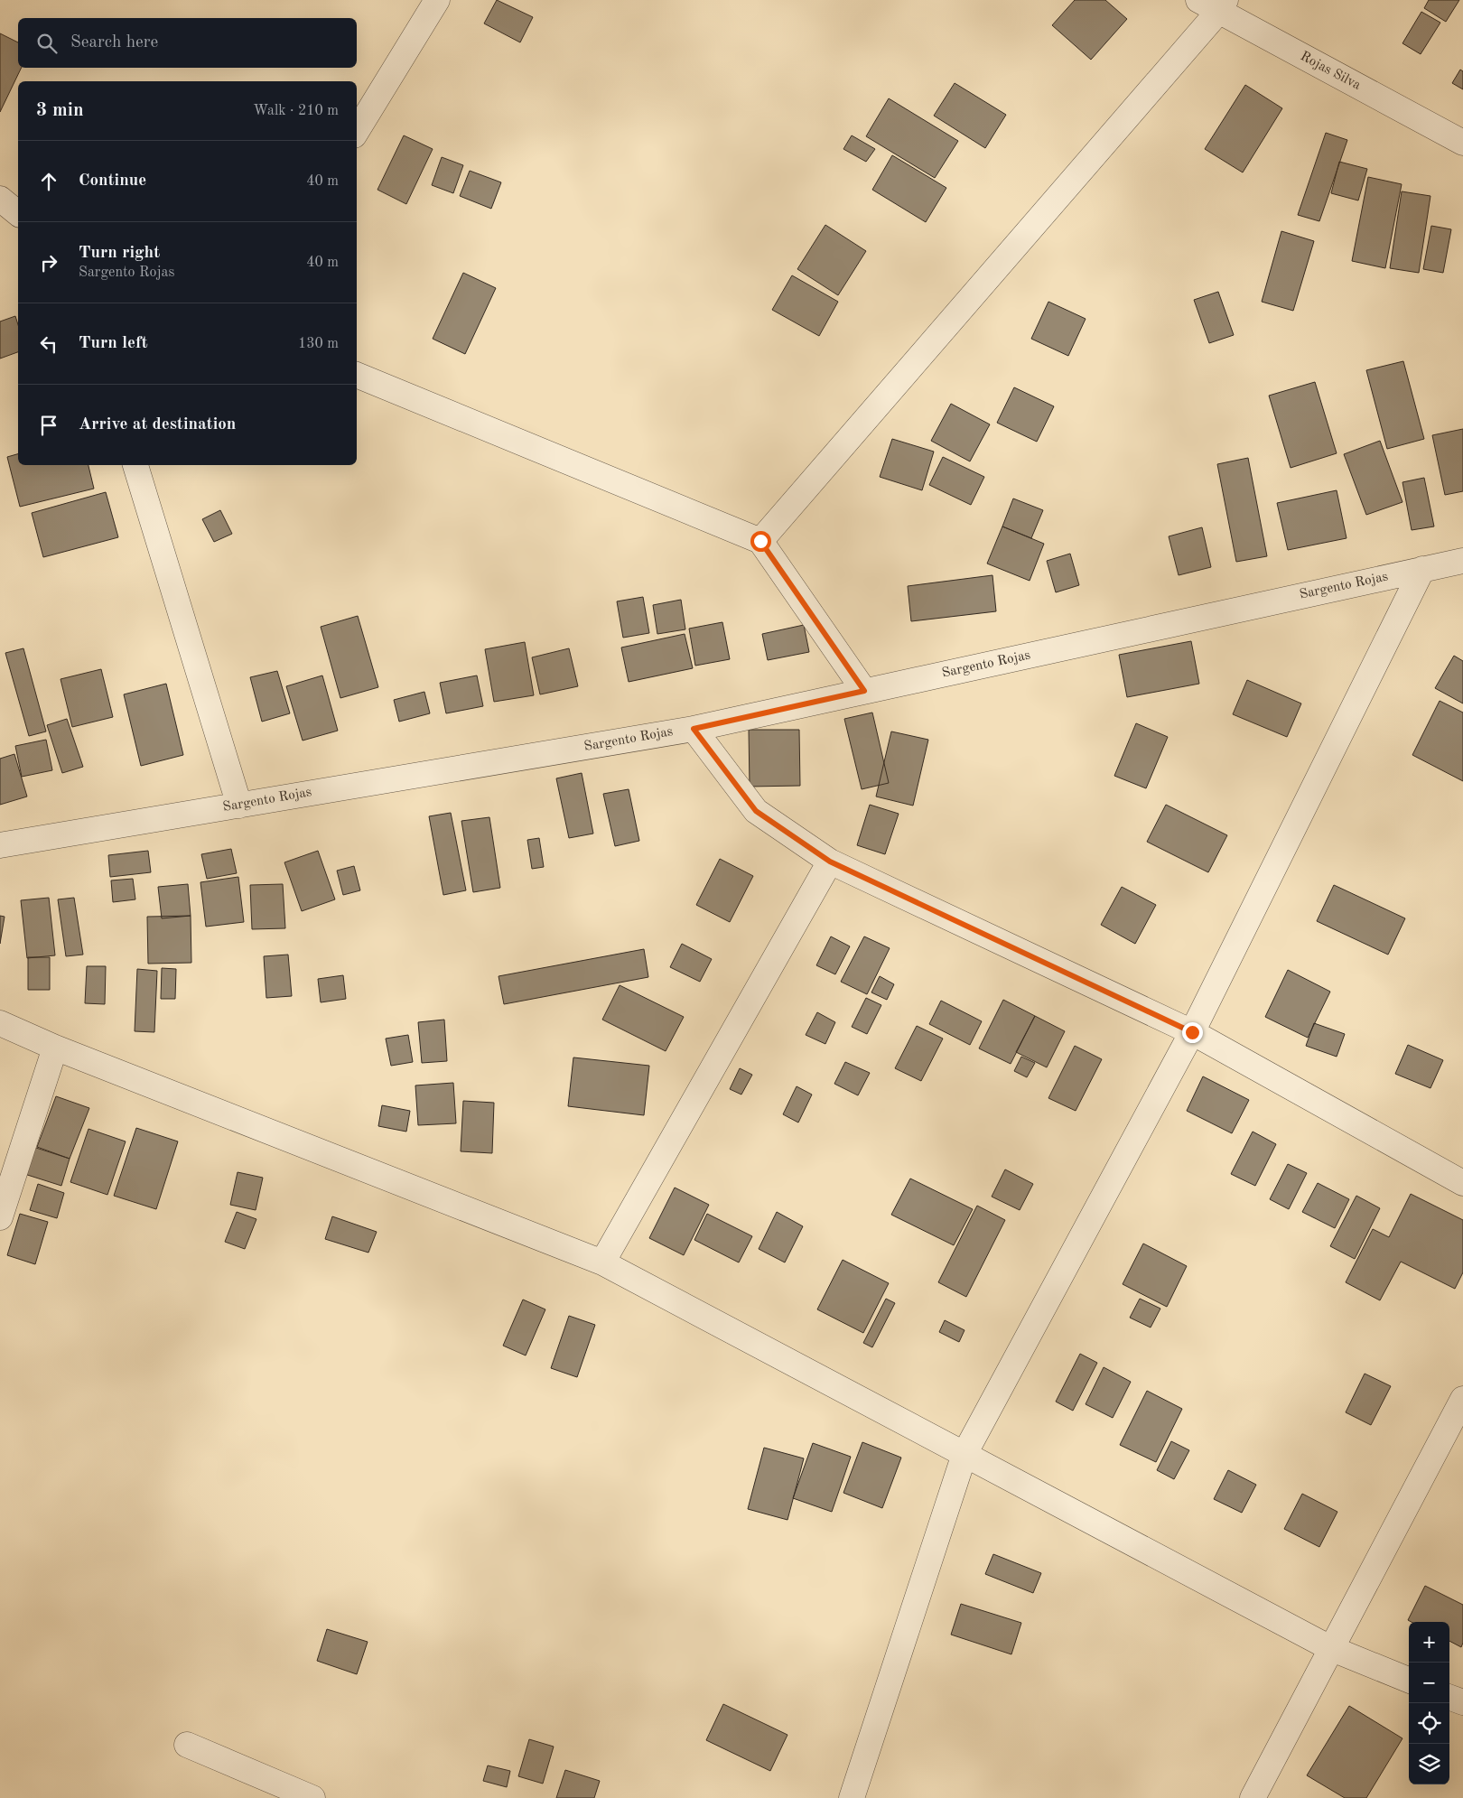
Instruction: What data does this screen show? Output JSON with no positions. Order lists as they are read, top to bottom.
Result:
{
  "streets": {
    "street": ["Rojas Silva", "Sargento Rojas"]
  },
  "page": {
    "search": "Search here",
    "heading": ["3 min", "Walk · 210 m"],
    "list": [
      ["Continue", "40 m"],
      ["Turn right", "Sargento Rojas", "40 m"],
      ["Turn left", "130 m"],
      "Arrive at destination"
    ],
    "map_buttons": ["+", "−"]
  }
}
